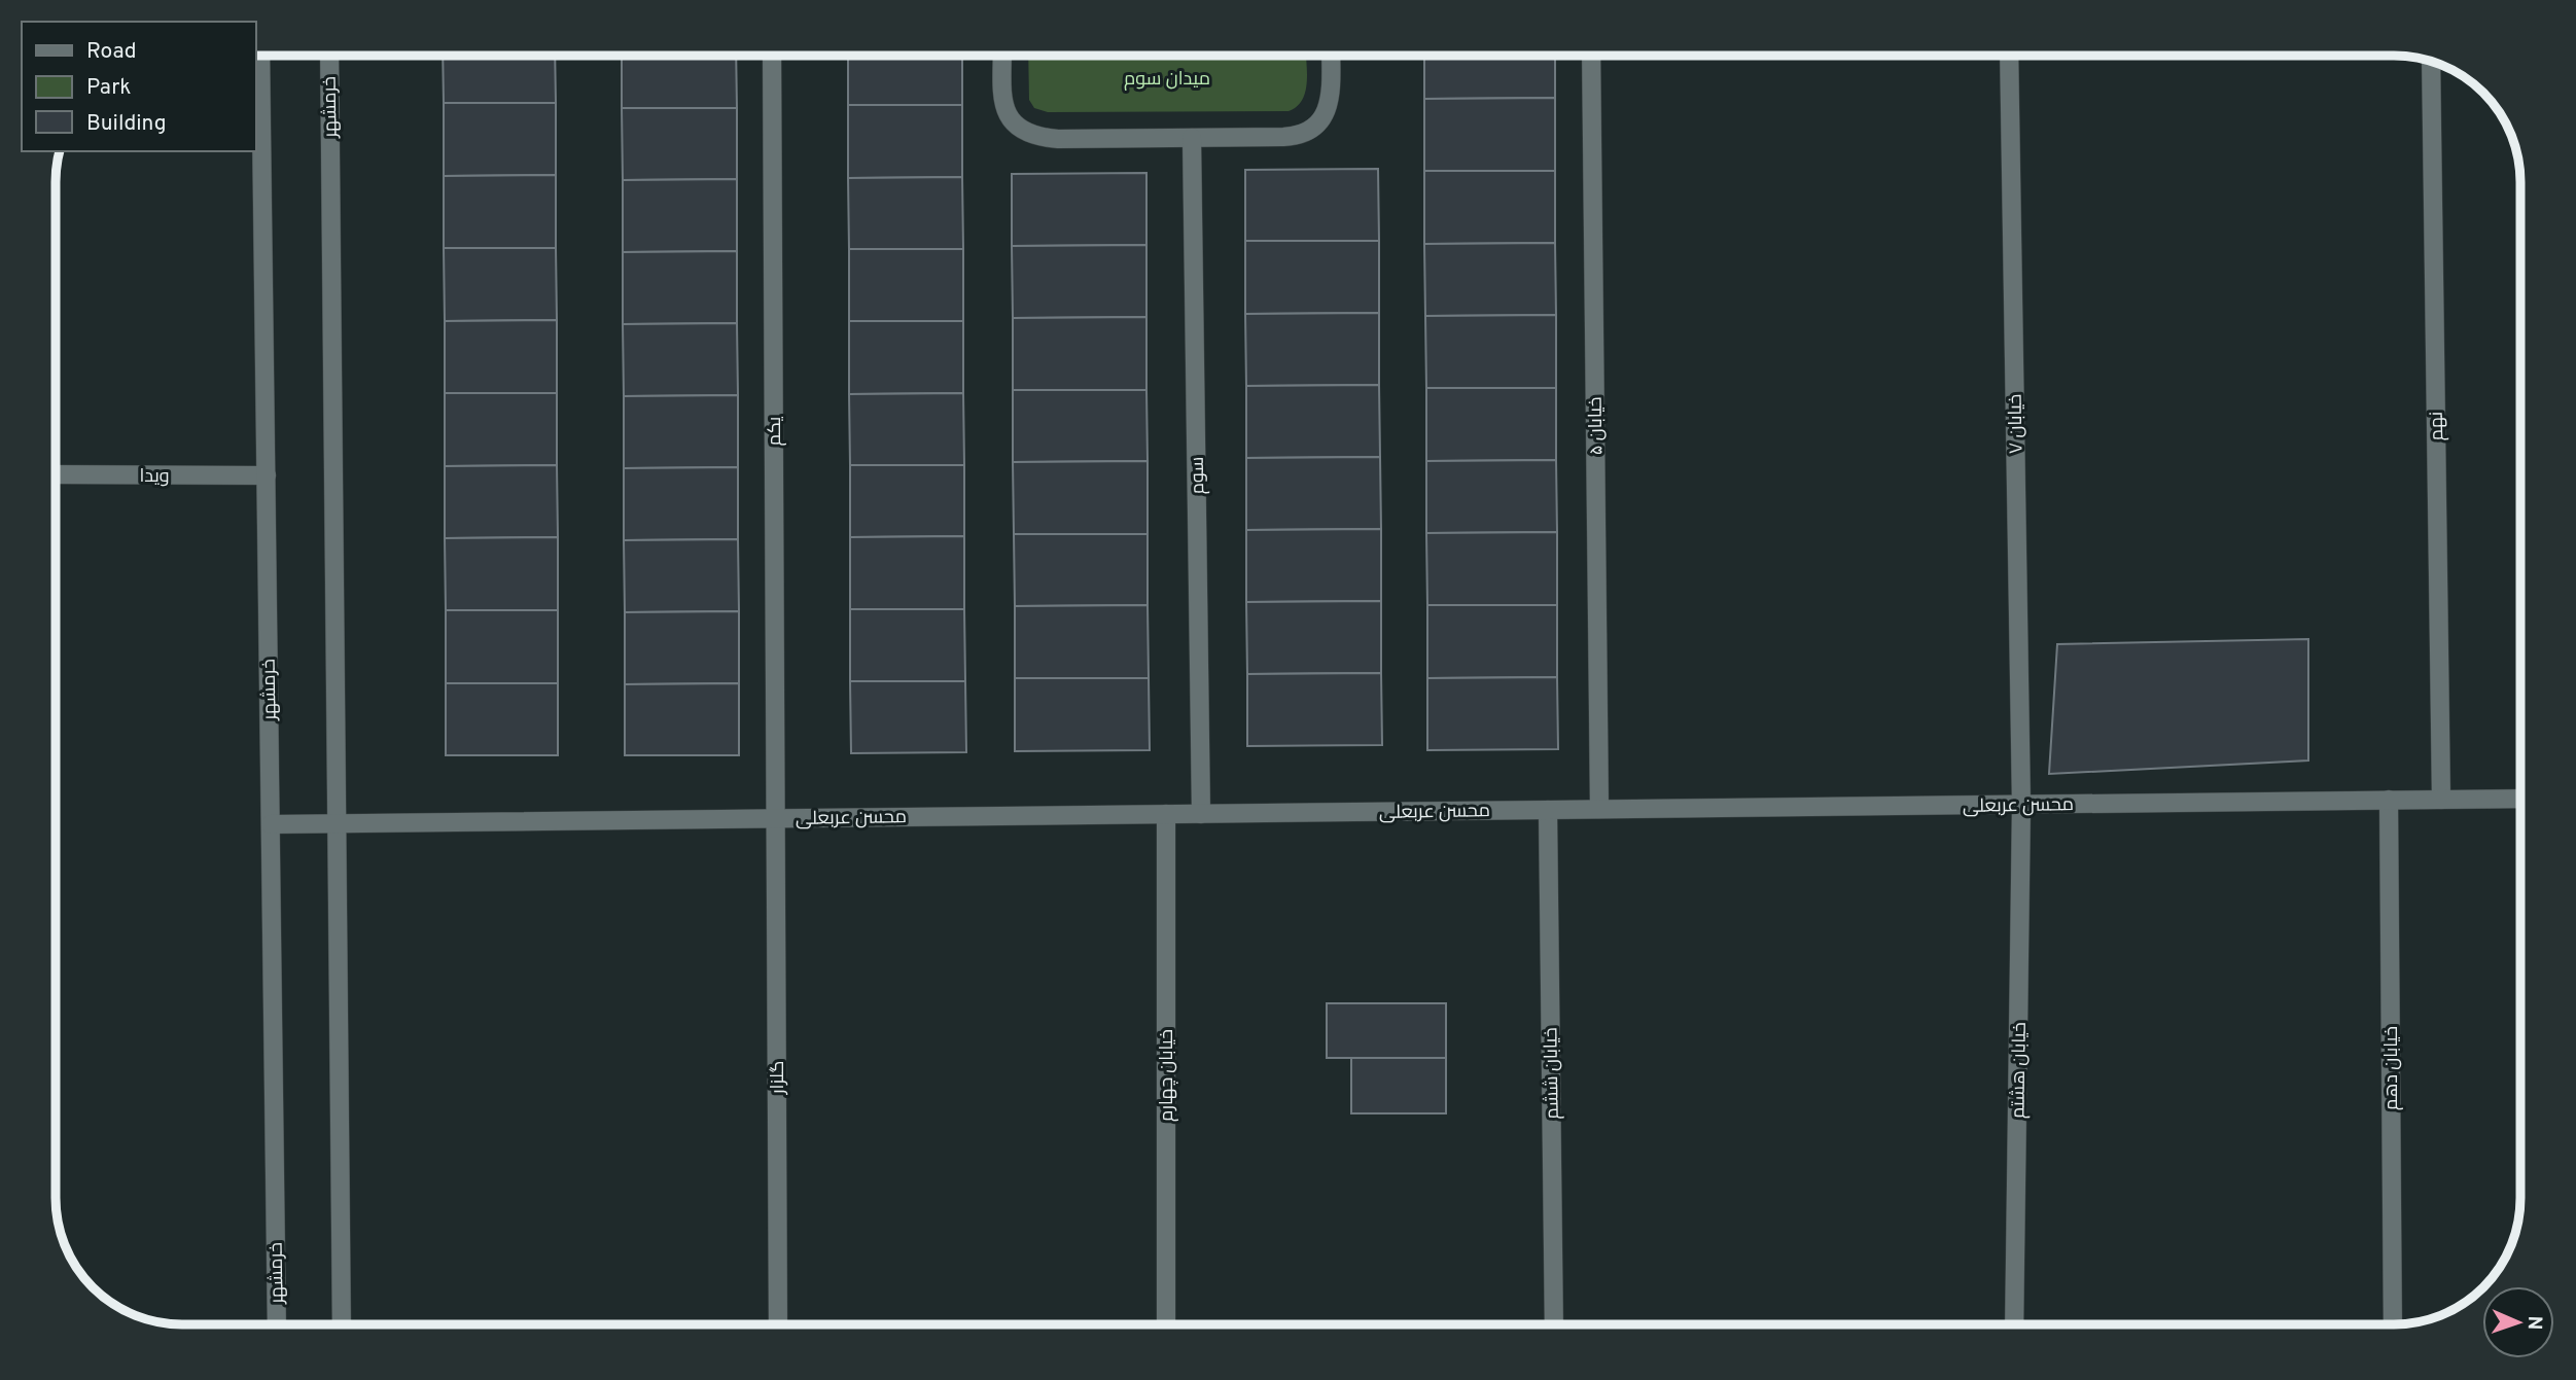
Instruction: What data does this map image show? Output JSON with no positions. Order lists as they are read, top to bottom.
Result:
{
  "streets": {
    "street": [
      "خرمشهر",
      "خیابان ۷",
      "خیابان ۵",
      "نهم",
      "یکم",
      "ویدا",
      "سوم",
      "محسن عربعلی",
      "خیابان دهم",
      "خیابان هشتم",
      "خیابان ششم",
      "خیابان چهارم",
      "گلزار"
    ]
  },
  "crossings": [
    ["خرمشهر", "ویدا"],
    ["خرمشهر", "محسن عربعلی"],
    ["خیابان ۷", "محسن عربعلی"],
    ["خیابان ۷", "خیابان هشتم"],
    ["خیابان ۵", "محسن عربعلی"],
    ["نهم", "محسن عربعلی"],
    ["یکم", "محسن عربعلی"],
    ["یکم", "گلزار"],
    ["سوم", "محسن عربعلی"],
    ["محسن عربعلی", "خیابان دهم"],
    ["محسن عربعلی", "خیابان هشتم"],
    ["محسن عربعلی", "خیابان ششم"],
    ["محسن عربعلی", "خیابان چهارم"],
    ["محسن عربعلی", "گلزار"]
  ],
  "parks": ["میدان سوم"],
  "legend": ["Road", "Park", "Building"],
  "north": "right"
}
